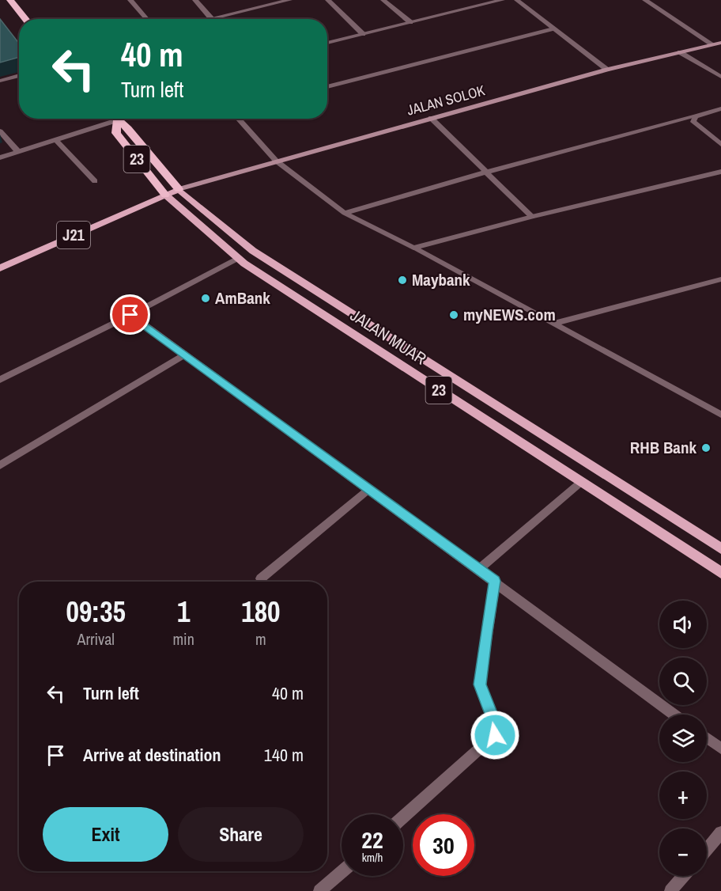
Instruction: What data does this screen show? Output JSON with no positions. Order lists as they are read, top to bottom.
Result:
{
  "streets": {
    "highway": ["23"],
    "main road": ["JALAN SOLOK", "J21", "JALAN MUAR"]
  },
  "crossings": [
    ["JALAN SOLOK", "23"],
    ["JALAN SOLOK", "J21"],
    ["JALAN SOLOK", "JALAN MUAR"],
    ["23", "J21"],
    ["23", "JALAN MUAR"],
    ["J21", "JALAN MUAR"]
  ],
  "places": [
    "Maybank",
    "AmBank",
    "myNEWS.com",
    "RHB Bank"
  ],
  "page": {
    "turn": ["40 m", "Turn left"],
    "eta": [
      "09:35",
      "Arrival",
      "1",
      "min",
      "180",
      "m"
    ],
    "map_buttons": ["+", "−"],
    "list": [
      {
        "name": "Turn left",
        "value": "40 m"
      },
      {
        "name": "Arrive at destination",
        "value": "140 m"
      }
    ],
    "buttons": ["Exit", "Share"],
    "speed": "22 km/h",
    "limit": "30"
  }
}
